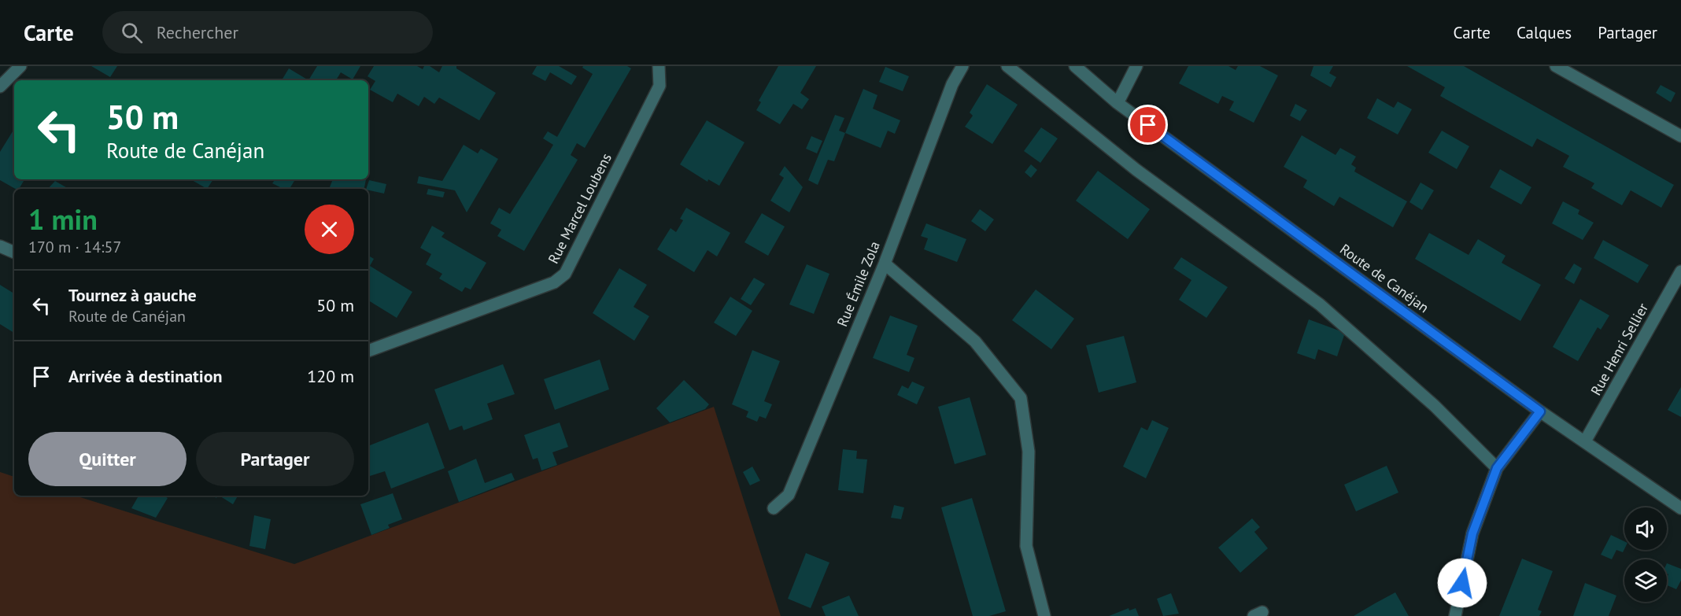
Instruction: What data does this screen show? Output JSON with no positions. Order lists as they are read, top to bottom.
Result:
{
  "streets": {
    "street": [
      "Rue Marcel Loubens",
      "Route de Canéjan",
      "Rue Émile Zola",
      "Rue Henri Sellier"
    ]
  },
  "crossings": [
    ["Route de Canéjan", "Rue Henri Sellier"]
  ],
  "page": {
    "header": "Carte",
    "search": "Rechercher",
    "nav": ["Carte", "Calques", "Partager"],
    "turn": ["50 m", "Route de Canéjan"],
    "heading": ["1 min", "170 m · 14:57"],
    "list": [
      {
        "name": "Tournez à gauche",
        "note": "Route de Canéjan",
        "value": "50 m"
      },
      {
        "name": "Arrivée à destination",
        "value": "120 m"
      }
    ],
    "buttons": ["Quitter", "Partager"]
  }
}
